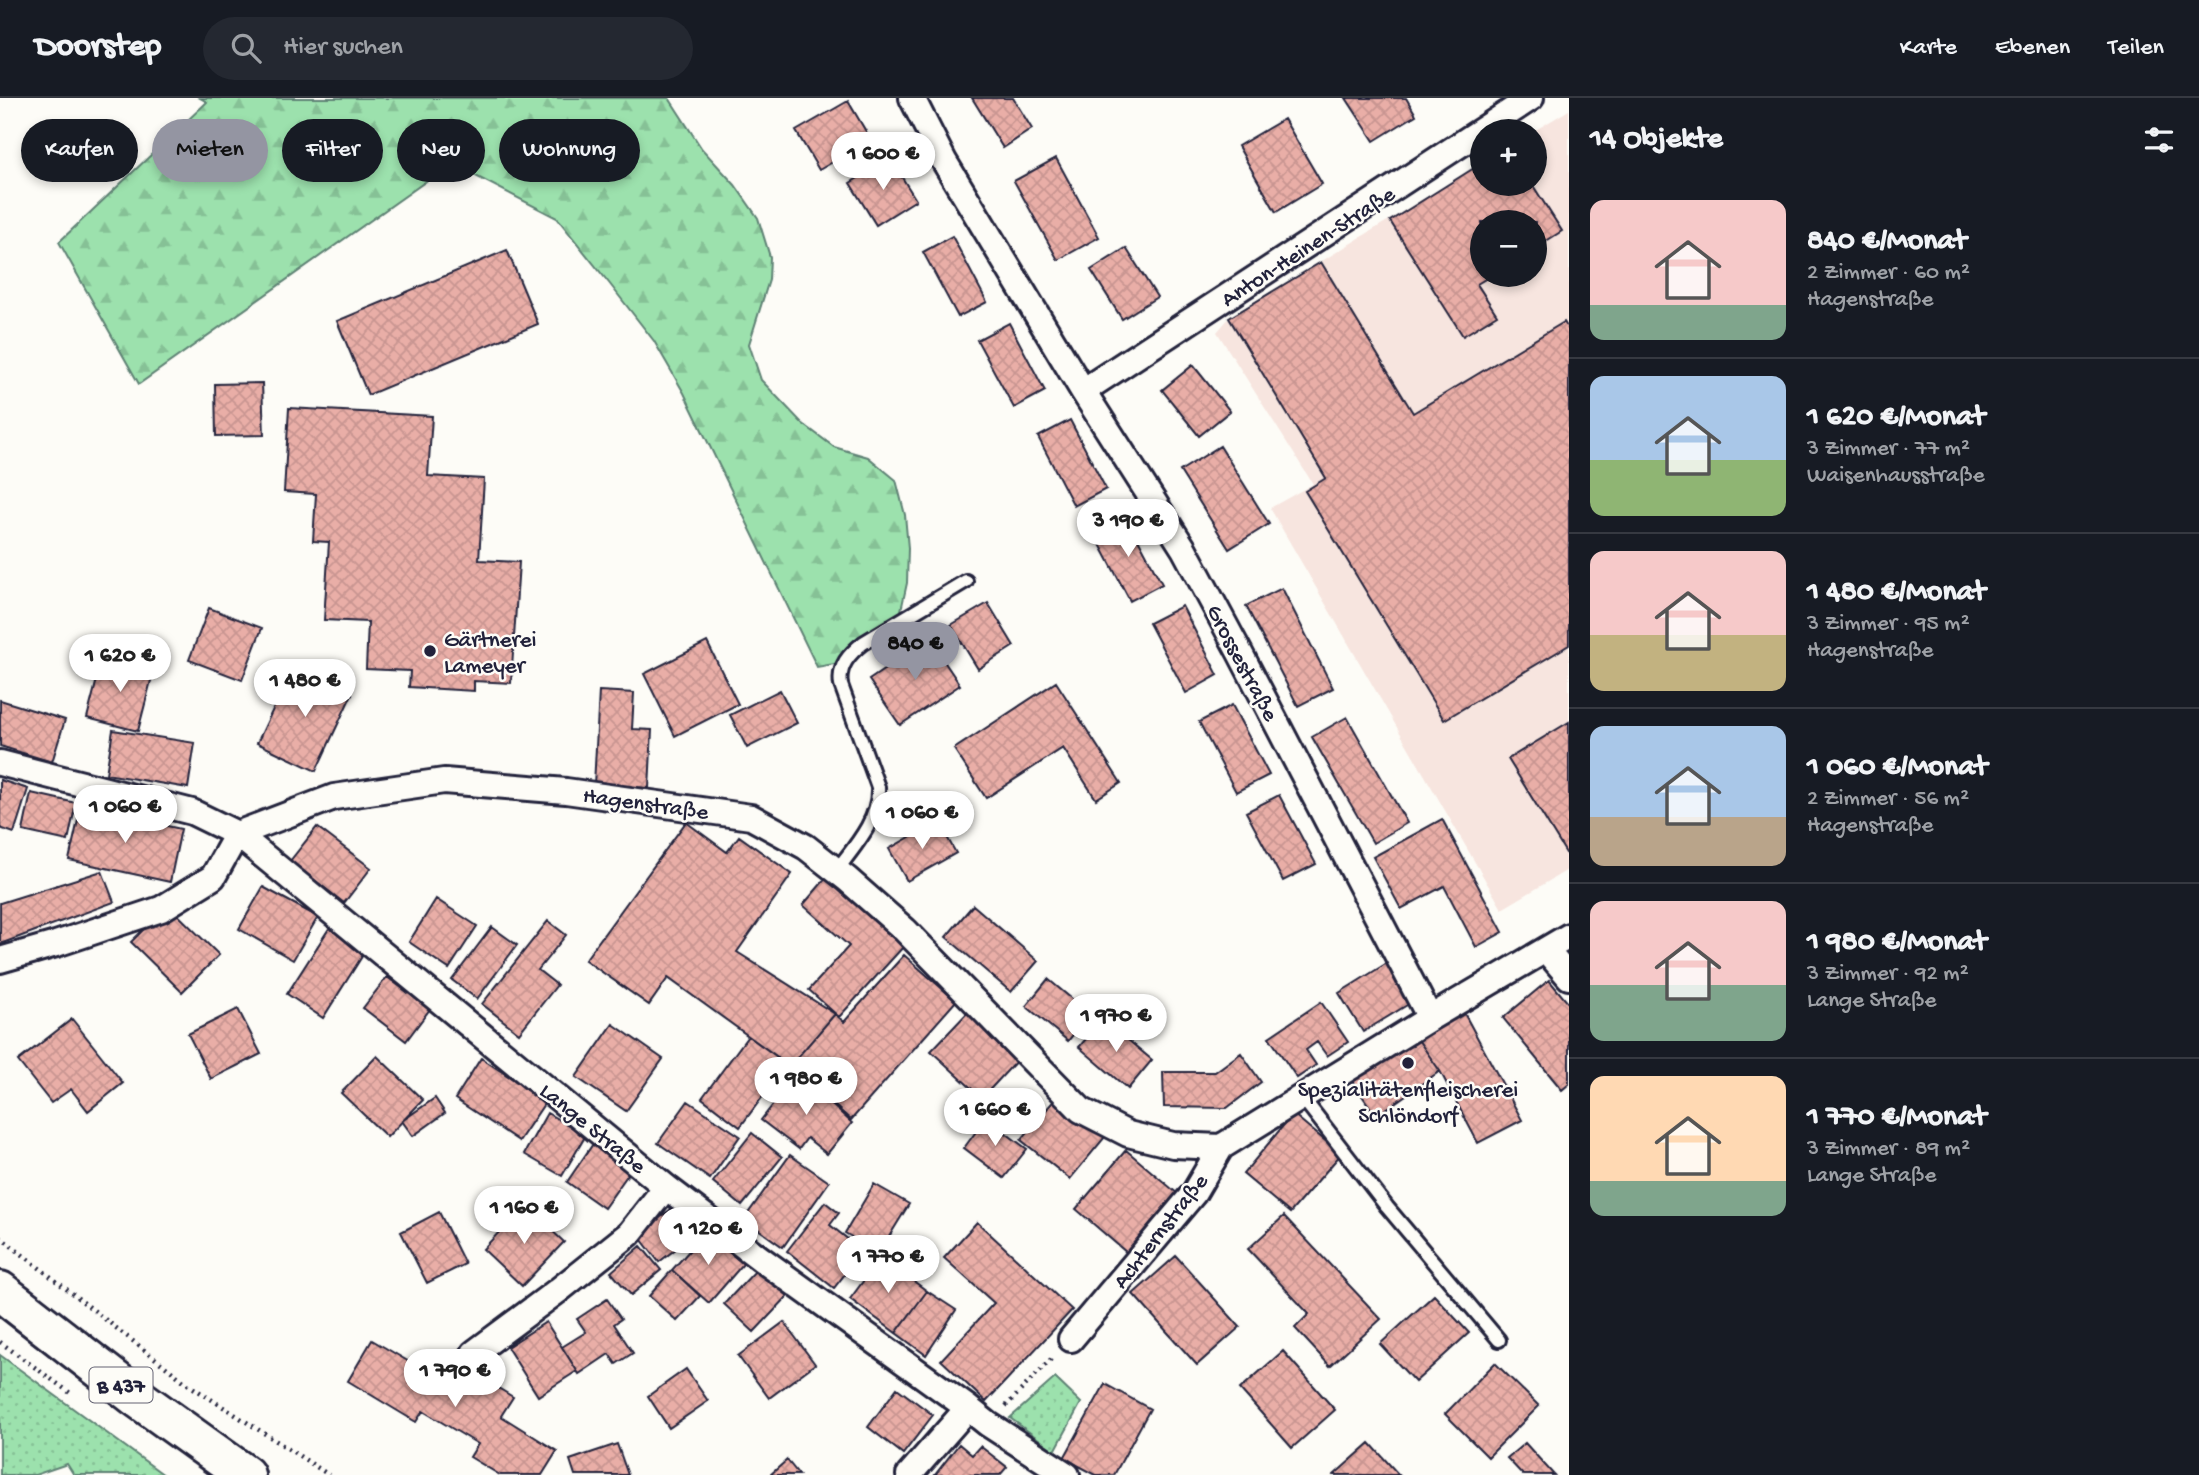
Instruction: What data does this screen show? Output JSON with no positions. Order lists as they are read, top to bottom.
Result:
{
  "streets": {
    "main road": ["B 437"],
    "street": [
      "Anton-Heinen-Straße",
      "Grossestraße",
      "Hagenstraße",
      "Lange Straße",
      "Achternstraße"
    ]
  },
  "crossings": [
    ["Anton-Heinen-Straße", "Grossestraße"],
    ["Grossestraße", "Achternstraße"],
    ["Hagenstraße", "Lange Straße"],
    ["Hagenstraße", "Achternstraße"]
  ],
  "places": ["Gärtnerei Lameyer", "Spezialitätenfleischerei Schlöndorf"],
  "page": {
    "header": "Doorstep",
    "search": "Hier suchen",
    "nav": ["Karte", "Ebenen", "Teilen"],
    "heading": "14 Objekte",
    "map_buttons": ["+", "−"],
    "chip": [
      "Kaufen",
      "Mieten",
      "Filter",
      "Neu",
      "Wohnung"
    ],
    "price": [
      "1 600 €",
      "3 190 €",
      "840 €",
      "1 620 €",
      "1 480 €",
      "1 060 €",
      "1 060 €",
      "1 970 €",
      "1 980 €",
      "1 660 €",
      "1 160 €",
      "1 120 €",
      "1 770 €",
      "1 790 €"
    ],
    "list": [
      {
        "name": "840 €/Monat",
        "note": "2 Zimmer · 60 m² · Hagenstraße"
      },
      {
        "name": "1 620 €/Monat",
        "note": "3 Zimmer · 77 m² · Waisenhausstraße"
      },
      {
        "name": "1 480 €/Monat",
        "note": "3 Zimmer · 95 m² · Hagenstraße"
      },
      {
        "name": "1 060 €/Monat",
        "note": "2 Zimmer · 56 m² · Hagenstraße"
      },
      {
        "name": "1 980 €/Monat",
        "note": "3 Zimmer · 92 m² · Lange Straße"
      },
      {
        "name": "1 770 €/Monat",
        "note": "3 Zimmer · 89 m² · Lange Straße"
      }
    ]
  }
}
